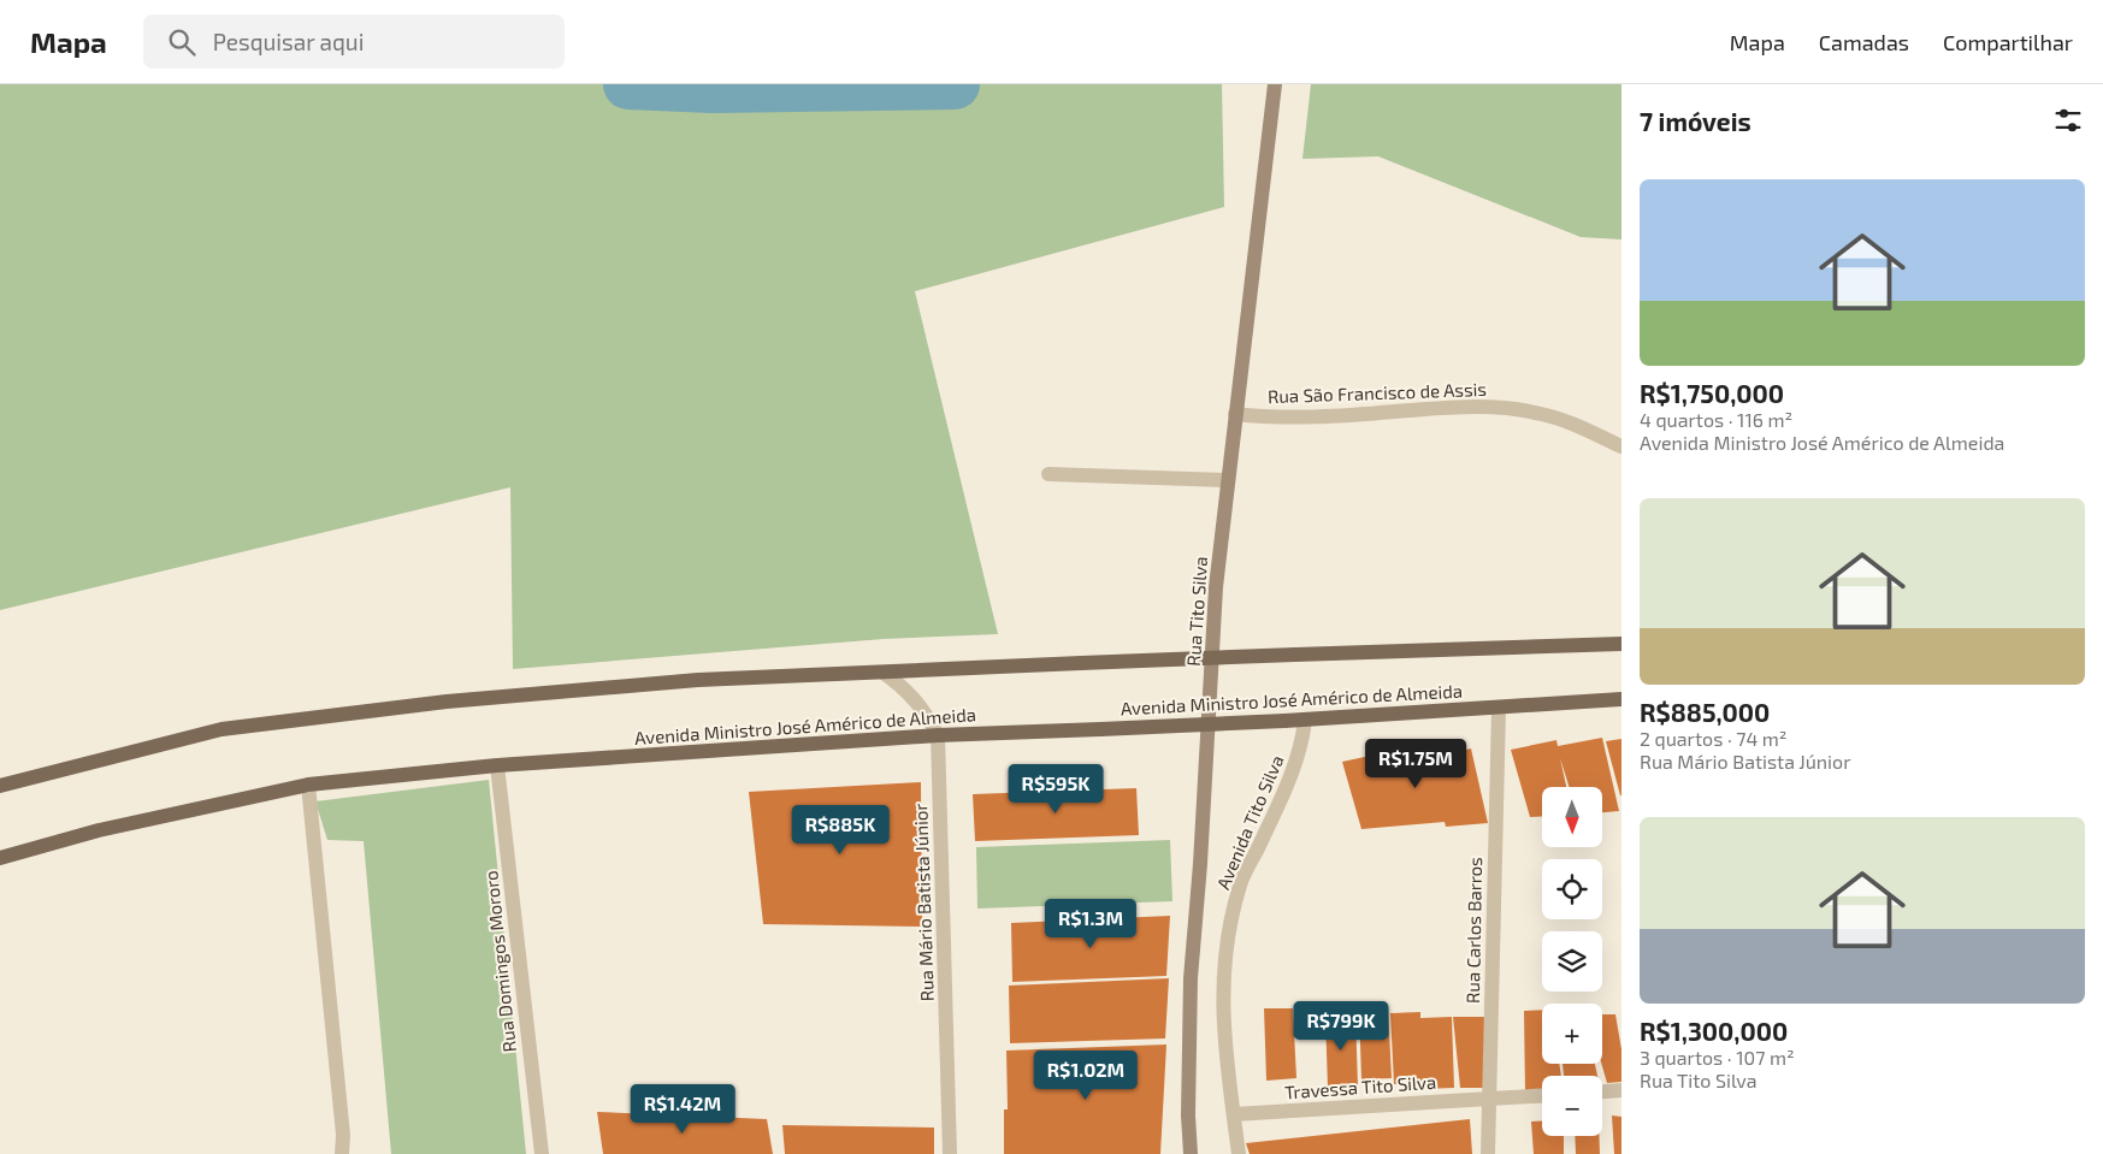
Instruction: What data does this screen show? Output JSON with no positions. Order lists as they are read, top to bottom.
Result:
{
  "streets": {
    "main road": ["Rua Tito Silva", "Avenida Ministro José Américo de Almeida"],
    "street": [
      "Rua São Francisco de Assis",
      "Avenida Tito Silva",
      "Rua Mário Batista Júnior",
      "Rua Carlos Barros",
      "Rua Domingos Mororo",
      "Travessa Tito Silva"
    ]
  },
  "crossings": [
    ["Rua São Francisco de Assis", "Rua Tito Silva"],
    ["Avenida Ministro José Américo de Almeida", "Avenida Tito Silva"],
    ["Avenida Ministro José Américo de Almeida", "Rua Mário Batista Júnior"],
    ["Avenida Ministro José Américo de Almeida", "Rua Carlos Barros"],
    ["Avenida Ministro José Américo de Almeida", "Rua Domingos Mororo"],
    ["Avenida Tito Silva", "Travessa Tito Silva"],
    ["Rua Carlos Barros", "Travessa Tito Silva"]
  ],
  "north": "bottom",
  "page": {
    "header": "Mapa",
    "search": "Pesquisar aqui",
    "nav": ["Mapa", "Camadas", "Compartilhar"],
    "heading": "7 imóveis",
    "list": [
      {
        "name": "R$1,750,000",
        "note": "4 quartos · 116 m² · Avenida Ministro José Américo de Almeida"
      },
      {
        "name": "R$885,000",
        "note": "2 quartos · 74 m² · Rua Mário Batista Júnior"
      },
      {
        "name": "R$1,300,000",
        "note": "3 quartos · 107 m² · Rua Tito Silva"
      }
    ],
    "price": [
      "R$1.75M",
      "R$595K",
      "R$885K",
      "R$1.3M",
      "R$799K",
      "R$1.02M",
      "R$1.42M"
    ],
    "map_buttons": ["+", "−"]
  }
}
